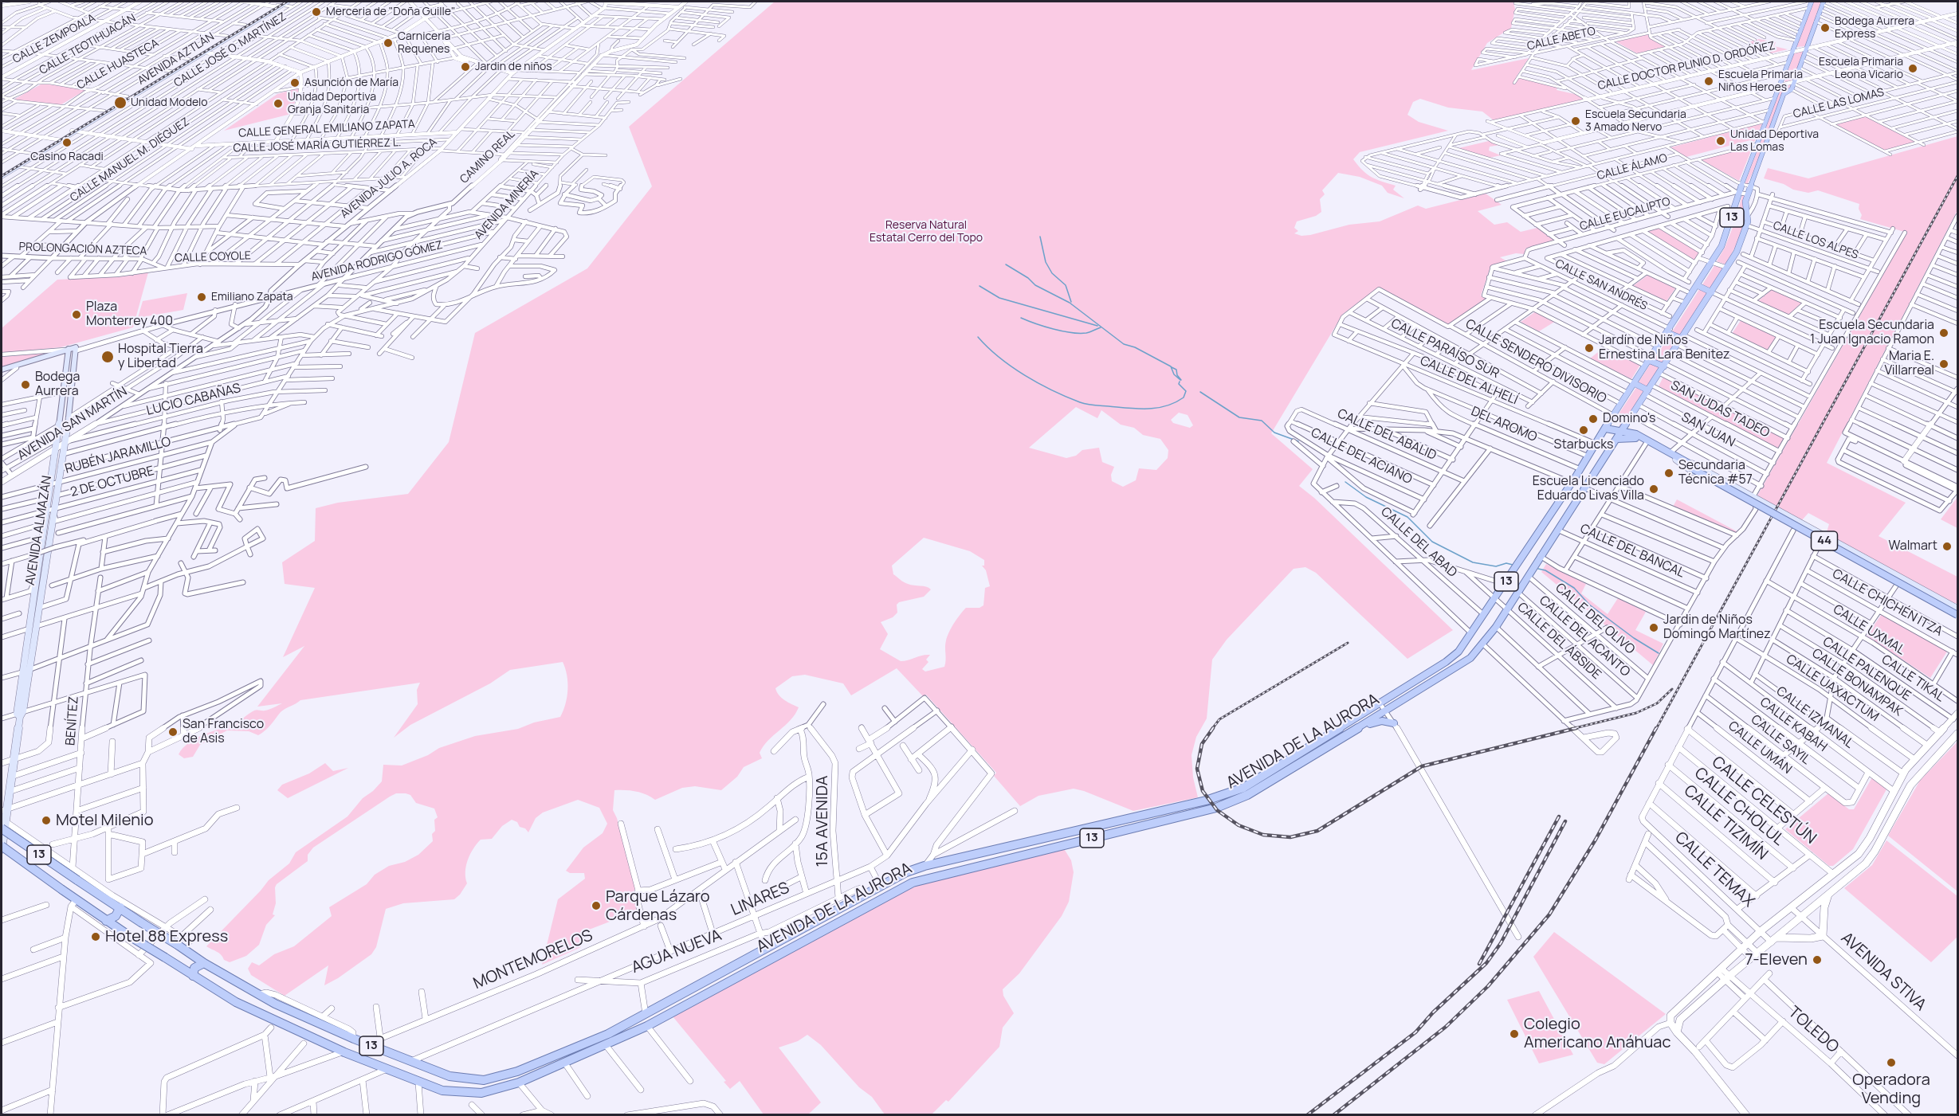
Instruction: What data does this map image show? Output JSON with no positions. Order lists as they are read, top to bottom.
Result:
{
  "streets": {
    "main road": [
      "AVENIDA AZTLÁN",
      "13",
      "AVENIDA RODRIGO GÓMEZ",
      "AVENIDA ALMAZÁN",
      "44",
      "AVENIDA DE LA AURORA"
    ],
    "street": [
      "CALLE ZEMPOALA",
      "CALLE ABETO",
      "CALLE TEOTIHUACÁN",
      "CALLE JOSÉ O. MARTÍNEZ",
      "CALLE HUASTECA",
      "CALLE DOCTOR PLINIO D. ORDÓÑEZ",
      "CALLE LAS LOMAS",
      "CALLE GENERAL EMILIANO ZAPATA",
      "CALLE JOSÉ MARÍA GUTIÉRREZ L.",
      "CAMINO REAL",
      "CALLE MANUEL M. DIÉGUEZ",
      "CALLE ÁLAMO",
      "AVENIDA JULIO A. ROCA",
      "AVENIDA MINERÍA",
      "CALLE EUCALIPTO",
      "CALLE LOS ALPES",
      "PROLONGACIÓN AZTECA",
      "CALLE COYOLE",
      "CALLE SAN ANDRÉS",
      "CALLE PARAÍSO SUR",
      "CALLE SENDERO DIVISORIO",
      "CALLE DEL ALHELÍ",
      "LUCIO CABAÑAS",
      "SAN JUDAS TADEO",
      "AVENIDA SAN MARTÍN",
      "DEL AROMO",
      "SAN JUAN",
      "CALLE DEL ABALID",
      "RUBÉN JARAMILLO",
      "CALLE DEL ACIANO",
      "2 DE OCTUBRE",
      "CALLE DEL ABAD",
      "CALLE DEL BANCAL",
      "CALLE CHICHÉN ITZA",
      "CALLE DEL OLIVO",
      "CALLE UXMAL",
      "CALLE DEL ACANTO",
      "CALLE DEL ÁBSIDE",
      "CALLE PALENQUE",
      "CALLE TIKAL",
      "CALLE BONAMPAK",
      "CALLE UAXACTUM",
      "CALLE IZMANAL",
      "BENÍTEZ",
      "CALLE KABAH",
      "CALLE SAYIL",
      "CALLE UMÁN",
      "CALLE CELESTÚN",
      "CALLE CHOLUL",
      "15A AVENIDA",
      "CALLE TIZIMÍN",
      "CALLE TEMAX",
      "LINARES",
      "AGUA NUEVA",
      "MONTEMORELOS",
      "AVENIDA STIVA",
      "TOLEDO"
    ]
  },
  "crossings": [
    ["CALLE DOCTOR PLINIO D. ORDÓÑEZ", "13"],
    ["CALLE GENERAL EMILIANO ZAPATA", "AVENIDA JULIO A. ROCA"],
    ["CALLE JOSÉ MARÍA GUTIÉRREZ L.", "CAMINO REAL"],
    ["CALLE JOSÉ MARÍA GUTIÉRREZ L.", "AVENIDA JULIO A. ROCA"],
    ["CALLE JOSÉ MARÍA GUTIÉRREZ L.", "AVENIDA MINERÍA"],
    ["CAMINO REAL", "AVENIDA RODRIGO GÓMEZ"],
    ["CALLE ÁLAMO", "13"],
    ["AVENIDA JULIO A. ROCA", "CALLE COYOLE"],
    ["AVENIDA JULIO A. ROCA", "AVENIDA RODRIGO GÓMEZ"],
    ["AVENIDA JULIO A. ROCA", "AVENIDA SAN MARTÍN"],
    ["AVENIDA MINERÍA", "AVENIDA RODRIGO GÓMEZ"],
    ["CALLE EUCALIPTO", "13"],
    ["CALLE EUCALIPTO", "CALLE SAN ANDRÉS"],
    ["13", "CALLE LOS ALPES"],
    ["13", "CALLE SAN ANDRÉS"],
    ["13", "CALLE SENDERO DIVISORIO"],
    ["13", "SAN JUDAS TADEO"],
    ["13", "SAN JUAN"],
    ["13", "AVENIDA ALMAZÁN"],
    ["13", "44"],
    ["13", "AVENIDA DE LA AURORA"],
    ["13", "LINARES"],
    ["13", "MONTEMORELOS"],
    ["PROLONGACIÓN AZTECA", "CALLE COYOLE"],
    ["AVENIDA RODRIGO GÓMEZ", "AVENIDA SAN MARTÍN"],
    ["AVENIDA RODRIGO GÓMEZ", "AVENIDA ALMAZÁN"],
    ["CALLE SENDERO DIVISORIO", "44"],
    ["CALLE SENDERO DIVISORIO", "AVENIDA DE LA AURORA"],
    ["CALLE DEL ALHELÍ", "AVENIDA DE LA AURORA"],
    ["LUCIO CABAÑAS", "AVENIDA SAN MARTÍN"],
    ["LUCIO CABAÑAS", "AVENIDA ALMAZÁN"],
    ["AVENIDA SAN MARTÍN", "AVENIDA ALMAZÁN"],
    ["DEL AROMO", "AVENIDA DE LA AURORA"],
    ["CALLE DEL ABALID", "CALLE DEL ACIANO"],
    ["RUBÉN JARAMILLO", "AVENIDA ALMAZÁN"],
    ["2 DE OCTUBRE", "AVENIDA ALMAZÁN"],
    ["44", "AVENIDA DE LA AURORA"],
    ["CALLE DEL ABAD", "AVENIDA DE LA AURORA"],
    ["CALLE DEL BANCAL", "AVENIDA DE LA AURORA"],
    ["CALLE DEL OLIVO", "AVENIDA DE LA AURORA"],
    ["CALLE DEL ACANTO", "AVENIDA DE LA AURORA"],
    ["CALLE DEL ÁBSIDE", "AVENIDA DE LA AURORA"],
    ["AVENIDA DE LA AURORA", "LINARES"],
    ["AVENIDA DE LA AURORA", "AGUA NUEVA"],
    ["15A AVENIDA", "LINARES"],
    ["15A AVENIDA", "AGUA NUEVA"],
    ["LINARES", "AGUA NUEVA"]
  ],
  "parks": ["Reserva Natural Estatal Cerro del Topo"],
  "places": [
    "Merceria de \"Doña Guille\"",
    "Bodega Aurrera Express",
    "Carniceria Requenes",
    "Jardin de niños",
    "Escuela Primaria Leona Vicario",
    "Escuela Primaria Niños Heroes",
    "Asunción de María",
    "Unidad Modelo",
    "Unidad Deportiva Granja Sanitaria",
    "Escuela Secundaria 3 Amado Nervo",
    "Unidad Deportiva Las Lomas",
    "Casino Racadi",
    "Emiliano Zapata",
    "Plaza Monterrey 400",
    "Escuela Secundaria 1 Juan Ignacio Ramon",
    "Jardín de Niños Ernestina Lara Benitez",
    "Hospital Tierra y Libertad",
    "Maria E. Villarreal",
    "Bodega Aurrera",
    "Domino's",
    "Starbucks",
    "Secundaria Técnica #57",
    "Escuela Licenciado Eduardo Livas Villa",
    "Walmart",
    "Jardin de Niños Domingo Martínez",
    "San Francisco de Asis",
    "Motel Milenio",
    "Parque Lázaro Cárdenas",
    "Hotel 88 Express",
    "7-Eleven",
    "Colegio Americano Anáhuac",
    "Operadora Vending"
  ]
}
